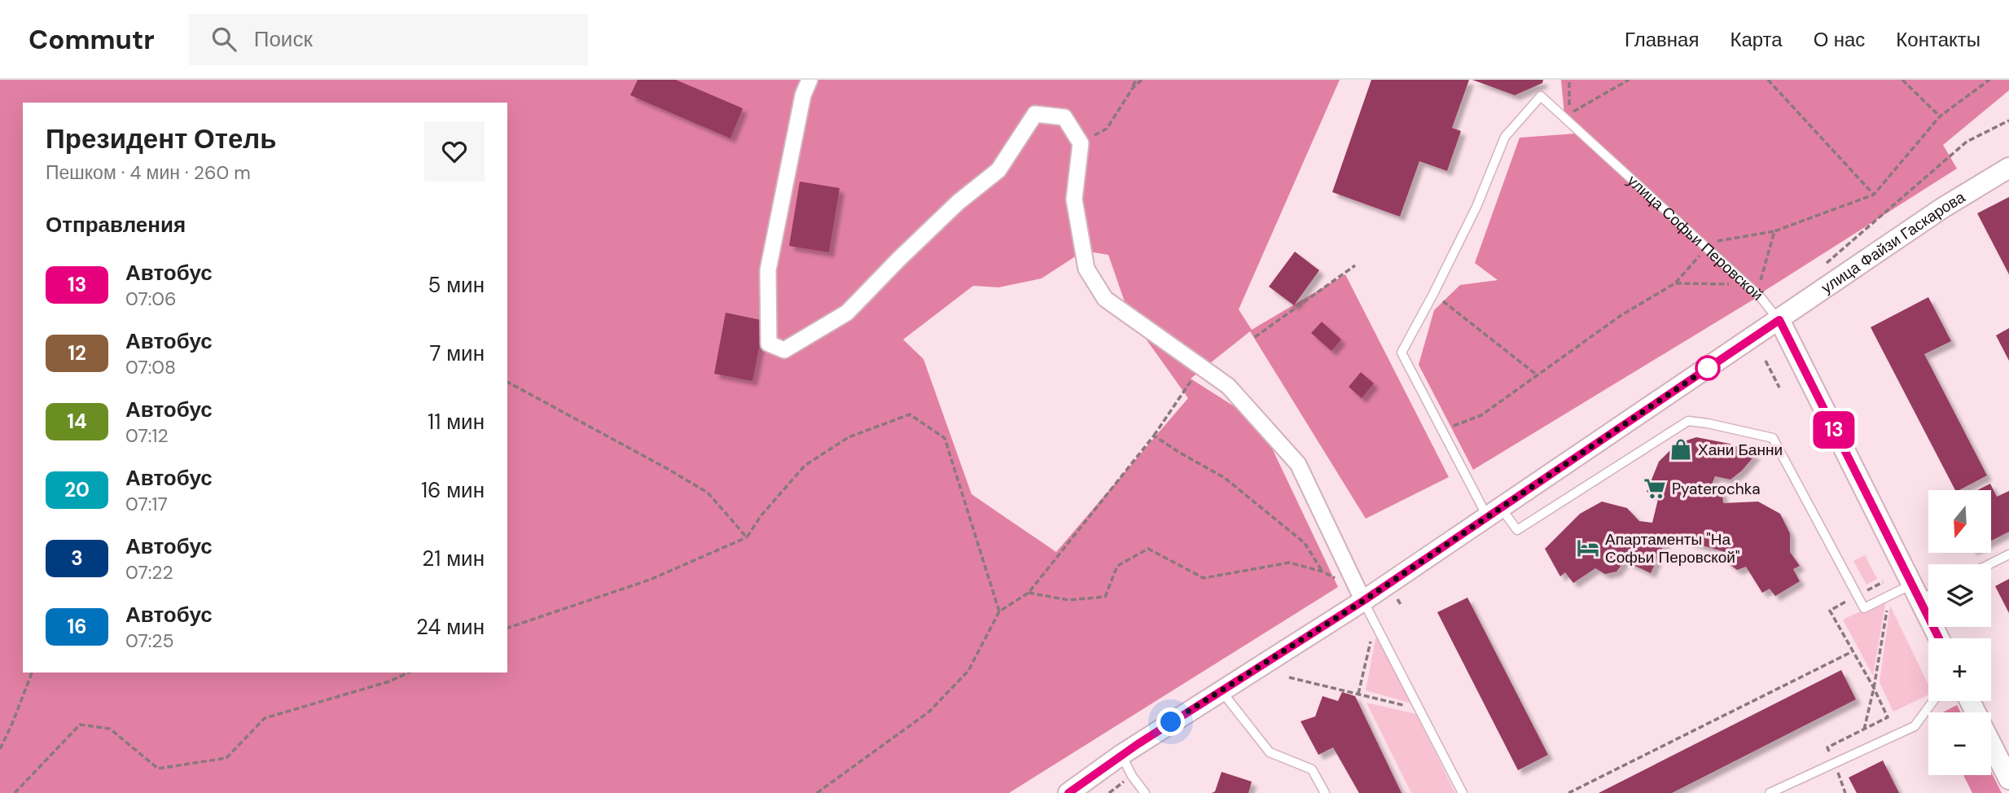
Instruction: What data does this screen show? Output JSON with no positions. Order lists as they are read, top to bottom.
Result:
{
  "streets": {
    "street": ["улица Софьи Перовской", "улица Файзи Гаскарова"]
  },
  "crossings": [
    ["улица Софьи Перовской", "улица Файзи Гаскарова"]
  ],
  "places": {
    "shop": ["Хани Банни"],
    "supermarket": ["Pyaterochka"],
    "hotel": ["Апартаменты \"На Софьи Перовской\""]
  },
  "lines": ["bus line 13"],
  "north": "bottom",
  "page": {
    "header": "Commutr",
    "search": "Поиск",
    "nav": [
      "Главная",
      "Карта",
      "О нас",
      "Контакты"
    ],
    "on_map": "13",
    "heading": [
      ["Президент Отель", "Пешком · 4 мин · 260 m"],
      "Отправления"
    ],
    "list": [
      {
        "mark": "13",
        "name": "Автобус",
        "note": "07:06",
        "value": "5 мин"
      },
      {
        "mark": "12",
        "name": "Автобус",
        "note": "07:08",
        "value": "7 мин"
      },
      {
        "mark": "14",
        "name": "Автобус",
        "note": "07:12",
        "value": "11 мин"
      },
      {
        "mark": "20",
        "name": "Автобус",
        "note": "07:17",
        "value": "16 мин"
      },
      {
        "mark": "3",
        "name": "Автобус",
        "note": "07:22",
        "value": "21 мин"
      },
      {
        "mark": "16",
        "name": "Автобус",
        "note": "07:25",
        "value": "24 мин"
      }
    ],
    "map_buttons": ["+", "−"]
  }
}
